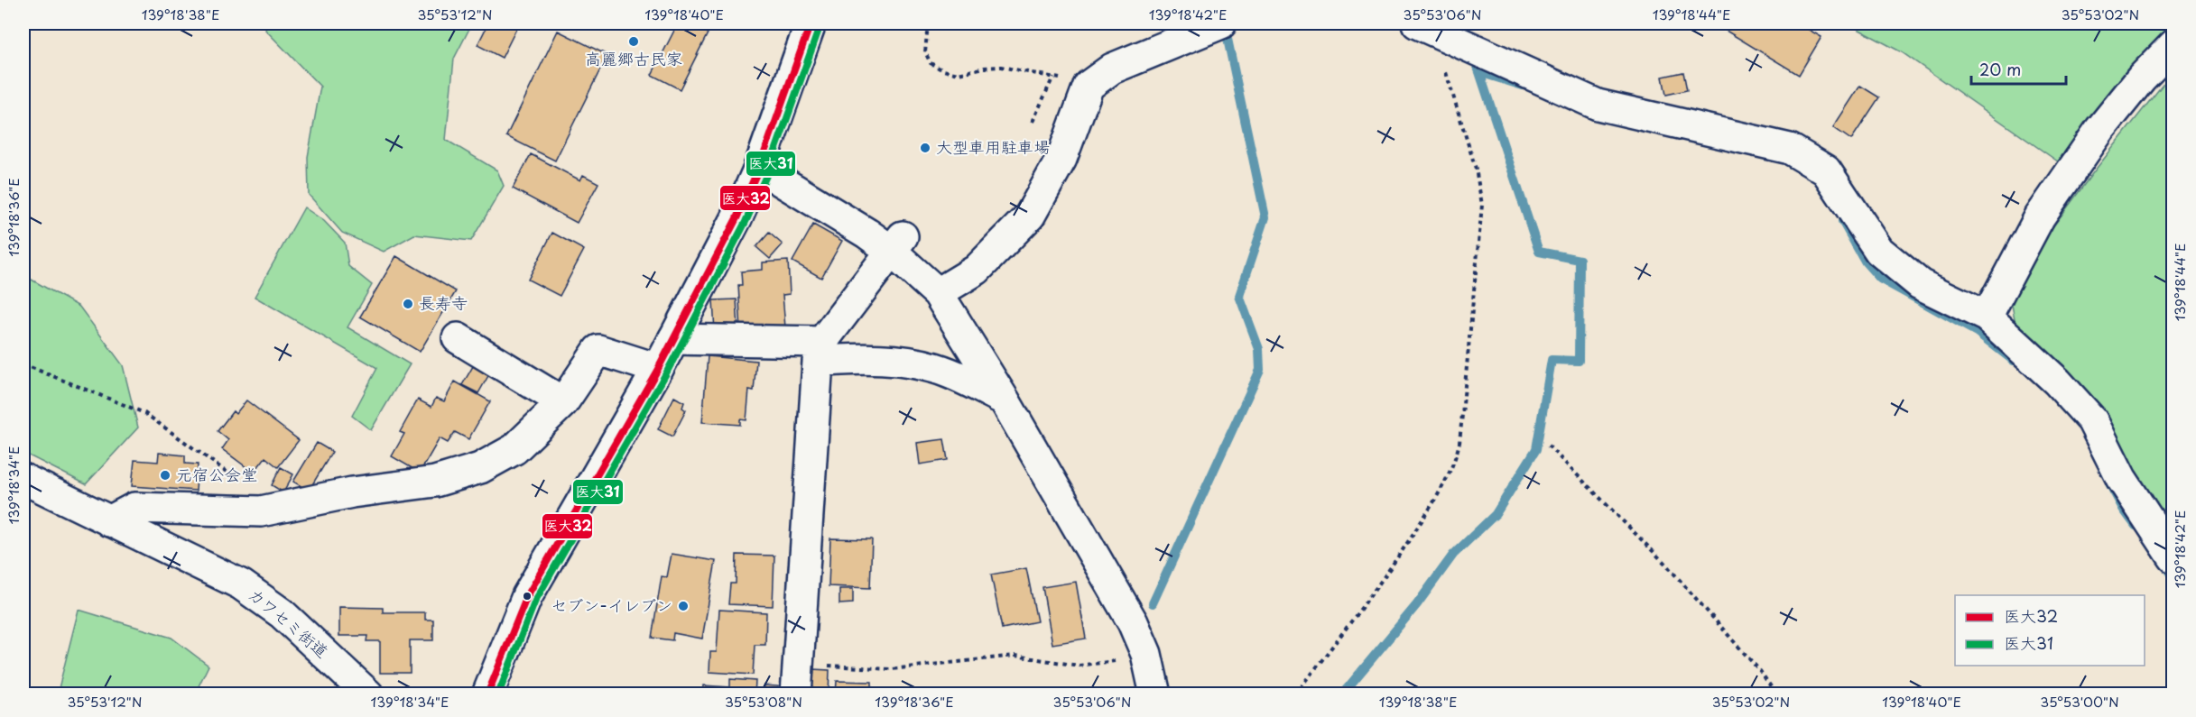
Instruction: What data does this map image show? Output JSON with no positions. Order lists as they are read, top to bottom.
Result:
{
  "streets": {
    "street": ["カワセミ街道"]
  },
  "places": [
    "高麗郷古民家",
    "大型車用駐車場",
    "長寿寺",
    "元宿公会堂",
    "セブン-イレブン"
  ],
  "lines": ["transit line 医大32", "transit line 医大31"],
  "legend": ["医大32", "医大31"],
  "scale_bar": "20 m",
  "coordinates": [
    "139°18'38\"E",
    "35°53'12\"N",
    "139°18'40\"E",
    "139°18'42\"E",
    "35°53'06\"N",
    "139°18'44\"E",
    "35°53'02\"N",
    "139°18'36\"E",
    "139°18'34\"E",
    "35°53'08\"N",
    "35°53'00\"N"
  ]
}
